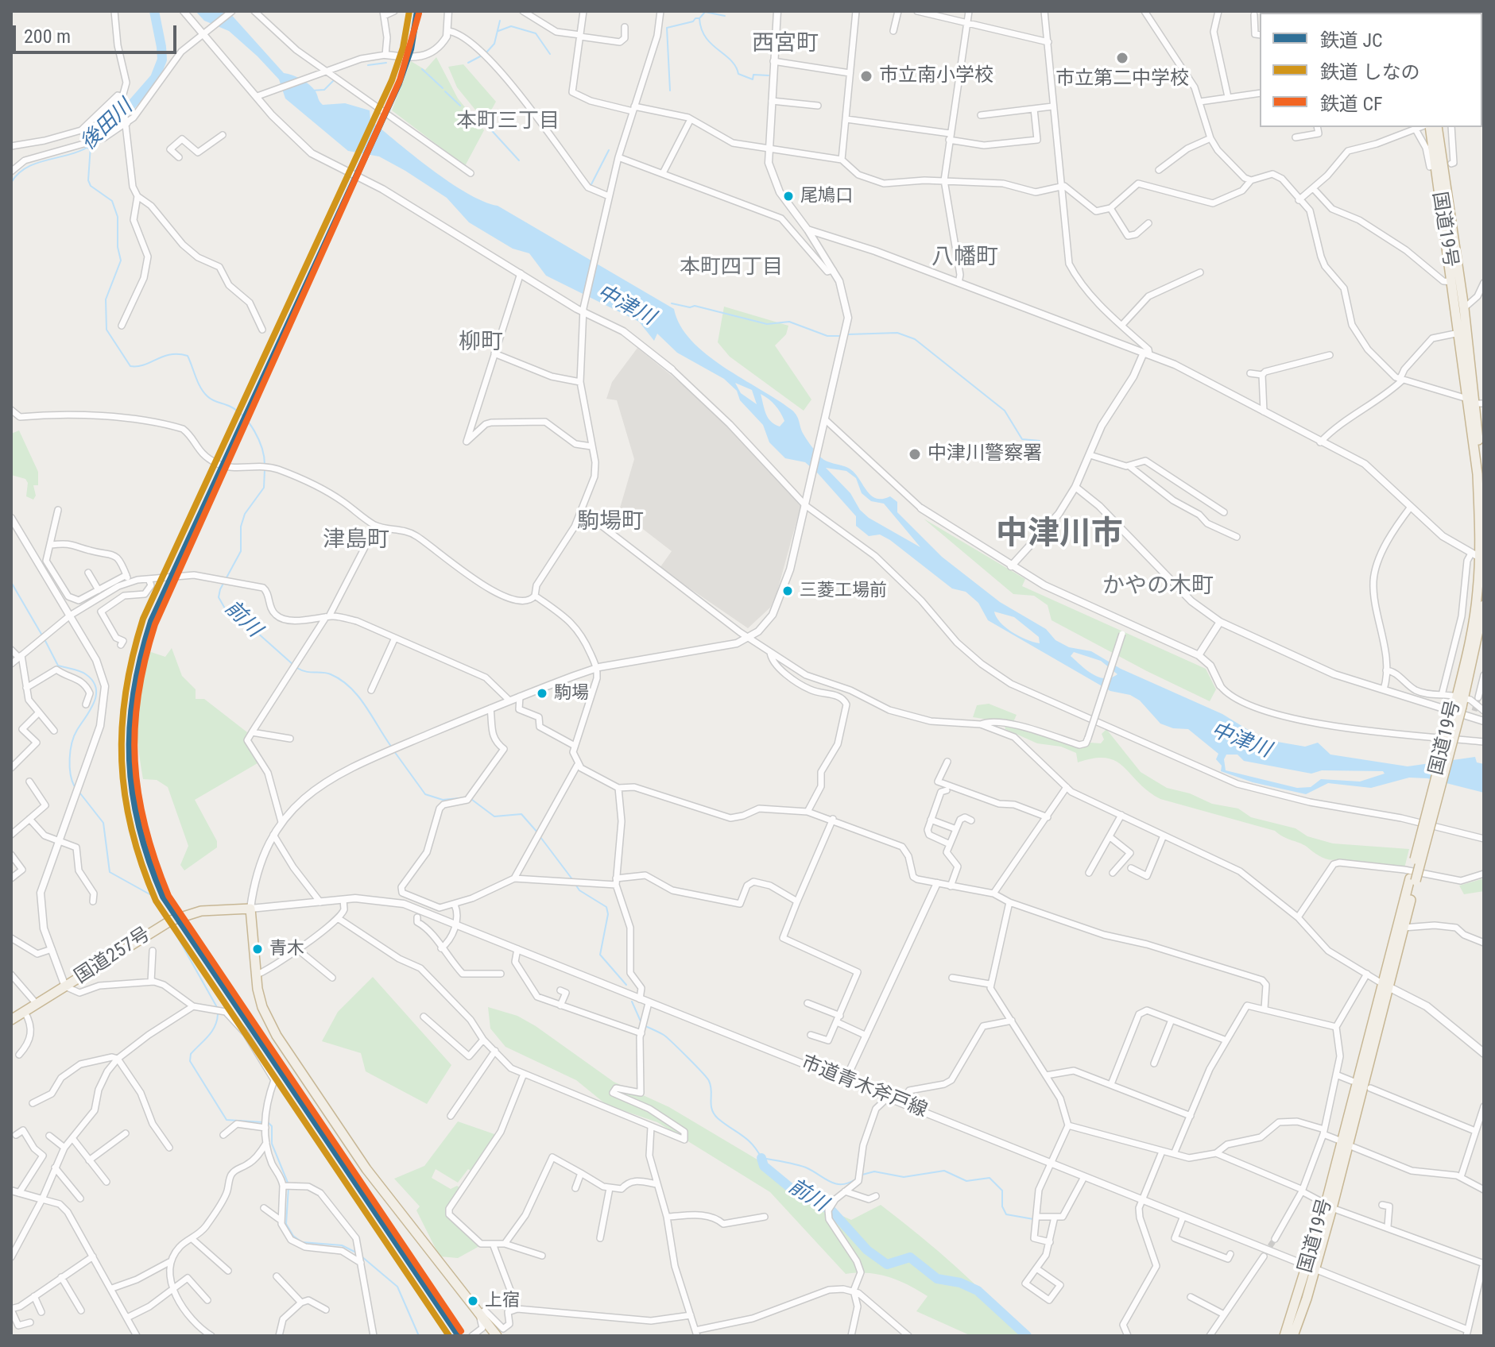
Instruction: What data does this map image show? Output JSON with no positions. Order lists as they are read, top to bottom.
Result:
{
  "streets": {
    "highway": ["国道19号", "国道257号"],
    "street": ["市道青木斧戸線"]
  },
  "crossings": [
    ["国道19号", "市道青木斧戸線"],
    ["国道257号", "市道青木斧戸線"]
  ],
  "districts": [
    "西宮町",
    "本町三丁目",
    "八幡町",
    "本町四丁目",
    "柳町",
    "駒場町",
    "中津川市",
    "津島町",
    "かやの木町"
  ],
  "water": ["後田川", "中津川", "前川"],
  "places": [
    "市立第二中学校",
    "市立南小学校",
    "尾鳩口",
    "中津川警察署",
    "三菱工場前",
    "駒場",
    "青木",
    "上宿"
  ],
  "lines": ["rail line JC", "rail line しなの", "rail line CF"],
  "legend": ["鉄道 JC", "鉄道 しなの", "鉄道 CF"],
  "scale_bar": "200 m"
}
